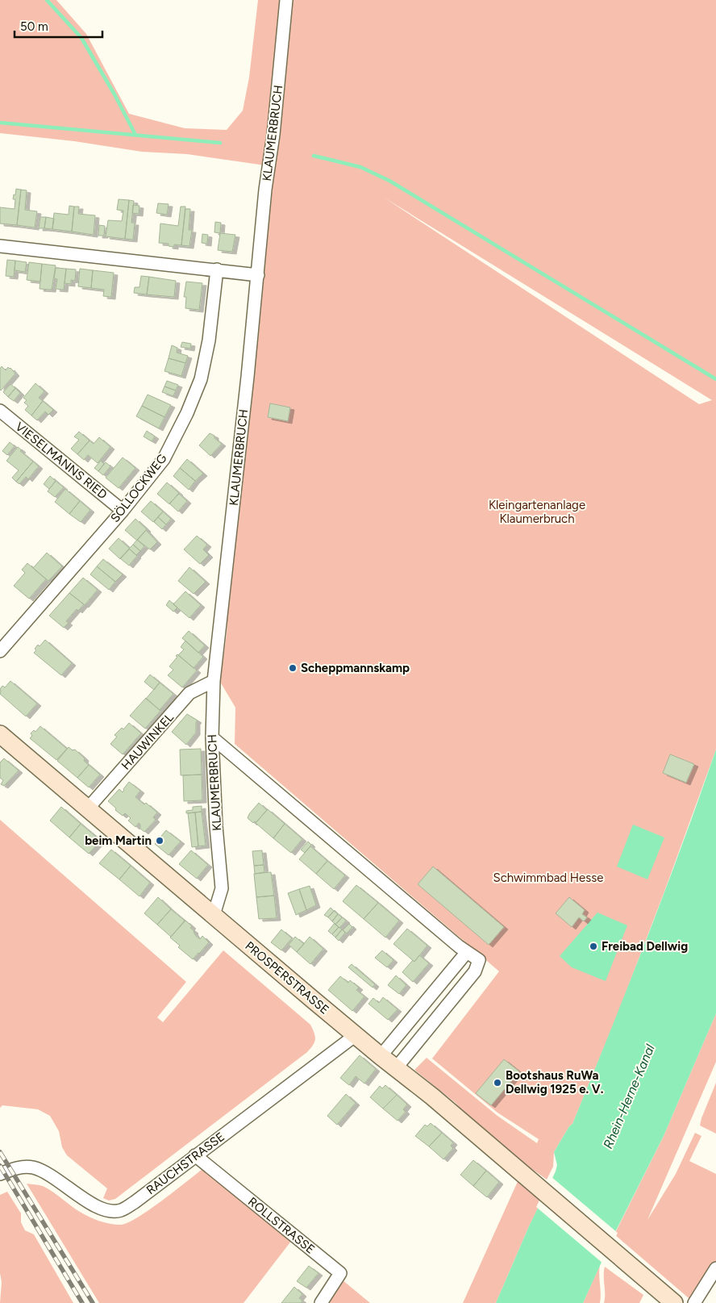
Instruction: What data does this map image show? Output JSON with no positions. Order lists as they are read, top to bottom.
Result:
{
  "streets": {
    "main road": ["PROSPERSTRASSE"],
    "street": [
      "KLAUMERBRUCH",
      "VIESELMANNS RIED",
      "SÖLLOCKWEG",
      "HAUWINKEL",
      "RAUCHSTRASSE",
      "ROLLSTRASSE"
    ]
  },
  "crossings": [
    ["KLAUMERBRUCH", "HAUWINKEL"],
    ["KLAUMERBRUCH", "PROSPERSTRASSE"],
    ["VIESELMANNS RIED", "SÖLLOCKWEG"],
    ["HAUWINKEL", "PROSPERSTRASSE"],
    ["PROSPERSTRASSE", "RAUCHSTRASSE"],
    ["RAUCHSTRASSE", "ROLLSTRASSE"]
  ],
  "water": ["Rhein-Herne-Kanal"],
  "parks": ["Kleingartenanlage Klaumerbruch", "Schwimmbad Hesse"],
  "places": [
    "Scheppmannskamp",
    "beim Martin",
    "Freibad Dellwig",
    "Bootshaus RuWa Dellwig 1925 e. V."
  ],
  "scale_bar": "50 m"
}
